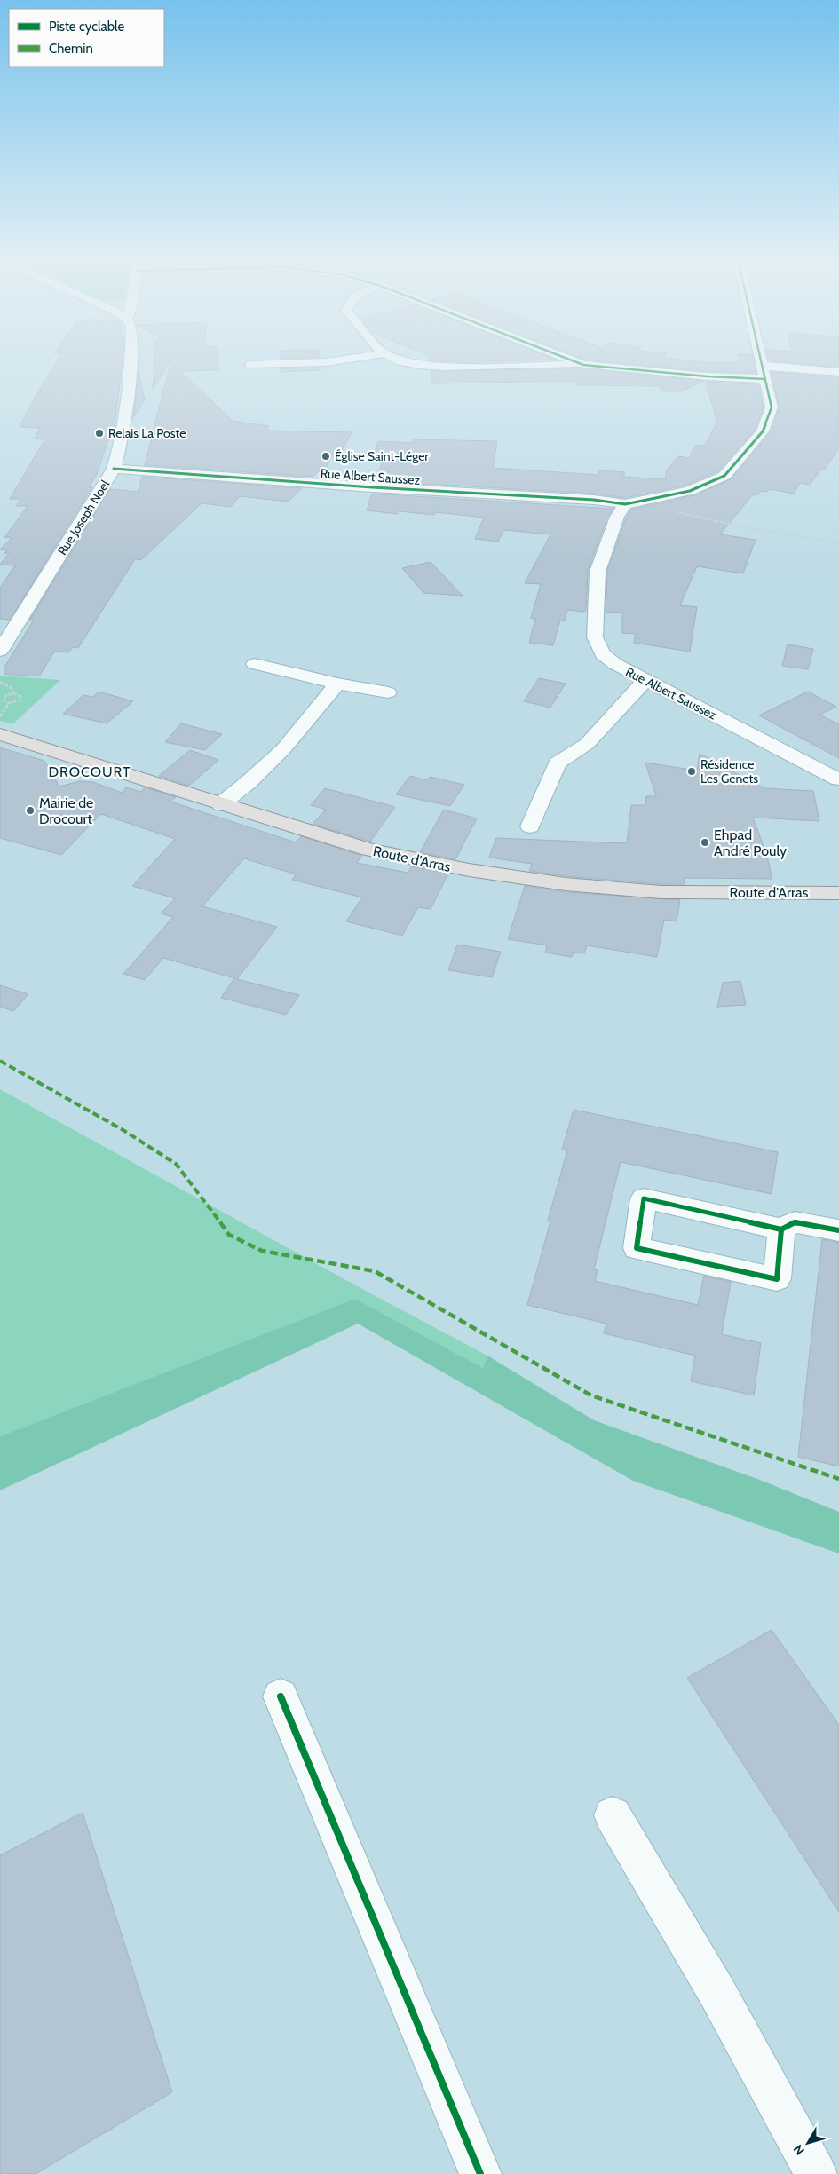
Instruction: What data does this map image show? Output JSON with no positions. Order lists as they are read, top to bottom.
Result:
{
  "streets": {
    "main road": ["Route d'Arras"],
    "street": ["Rue Albert Saussez", "Rue Joseph Noel"]
  },
  "crossings": [
    ["Rue Albert Saussez", "Rue Joseph Noel"]
  ],
  "districts": ["DROCOURT"],
  "places": [
    "Relais La Poste",
    "Église Saint-Léger",
    "Résidence Les Genets",
    "Mairie de Drocourt",
    "Ehpad André Pouly"
  ],
  "legend": ["Piste cyclable", "Chemin"],
  "north": "bottom left"
}
